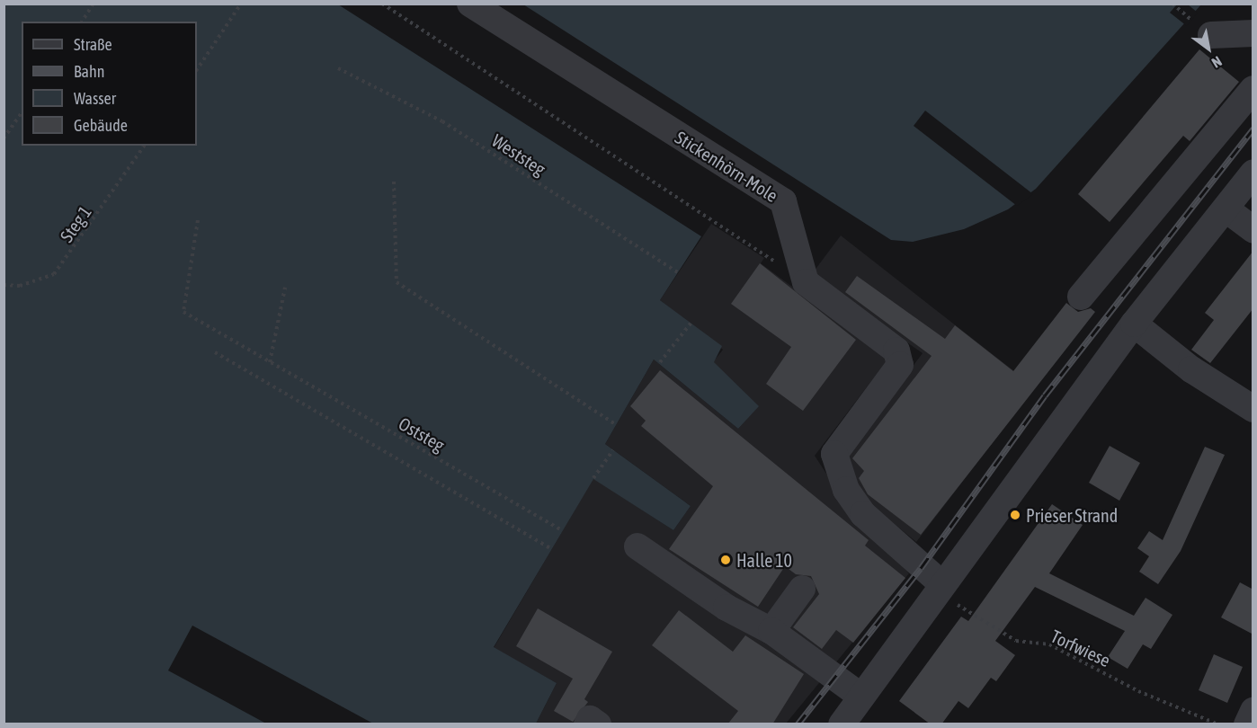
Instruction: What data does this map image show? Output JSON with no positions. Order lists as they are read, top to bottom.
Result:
{
  "streets": {
    "street": ["Stickenhörn-Mole"],
    "path": [
      "Weststeg",
      "Steg 1",
      "Oststeg",
      "Torfwiese"
    ]
  },
  "places": ["Prieser Strand", "Halle 10"],
  "legend": [
    "Straße",
    "Bahn",
    "Wasser",
    "Gebäude"
  ],
  "north": "bottom right"
}
